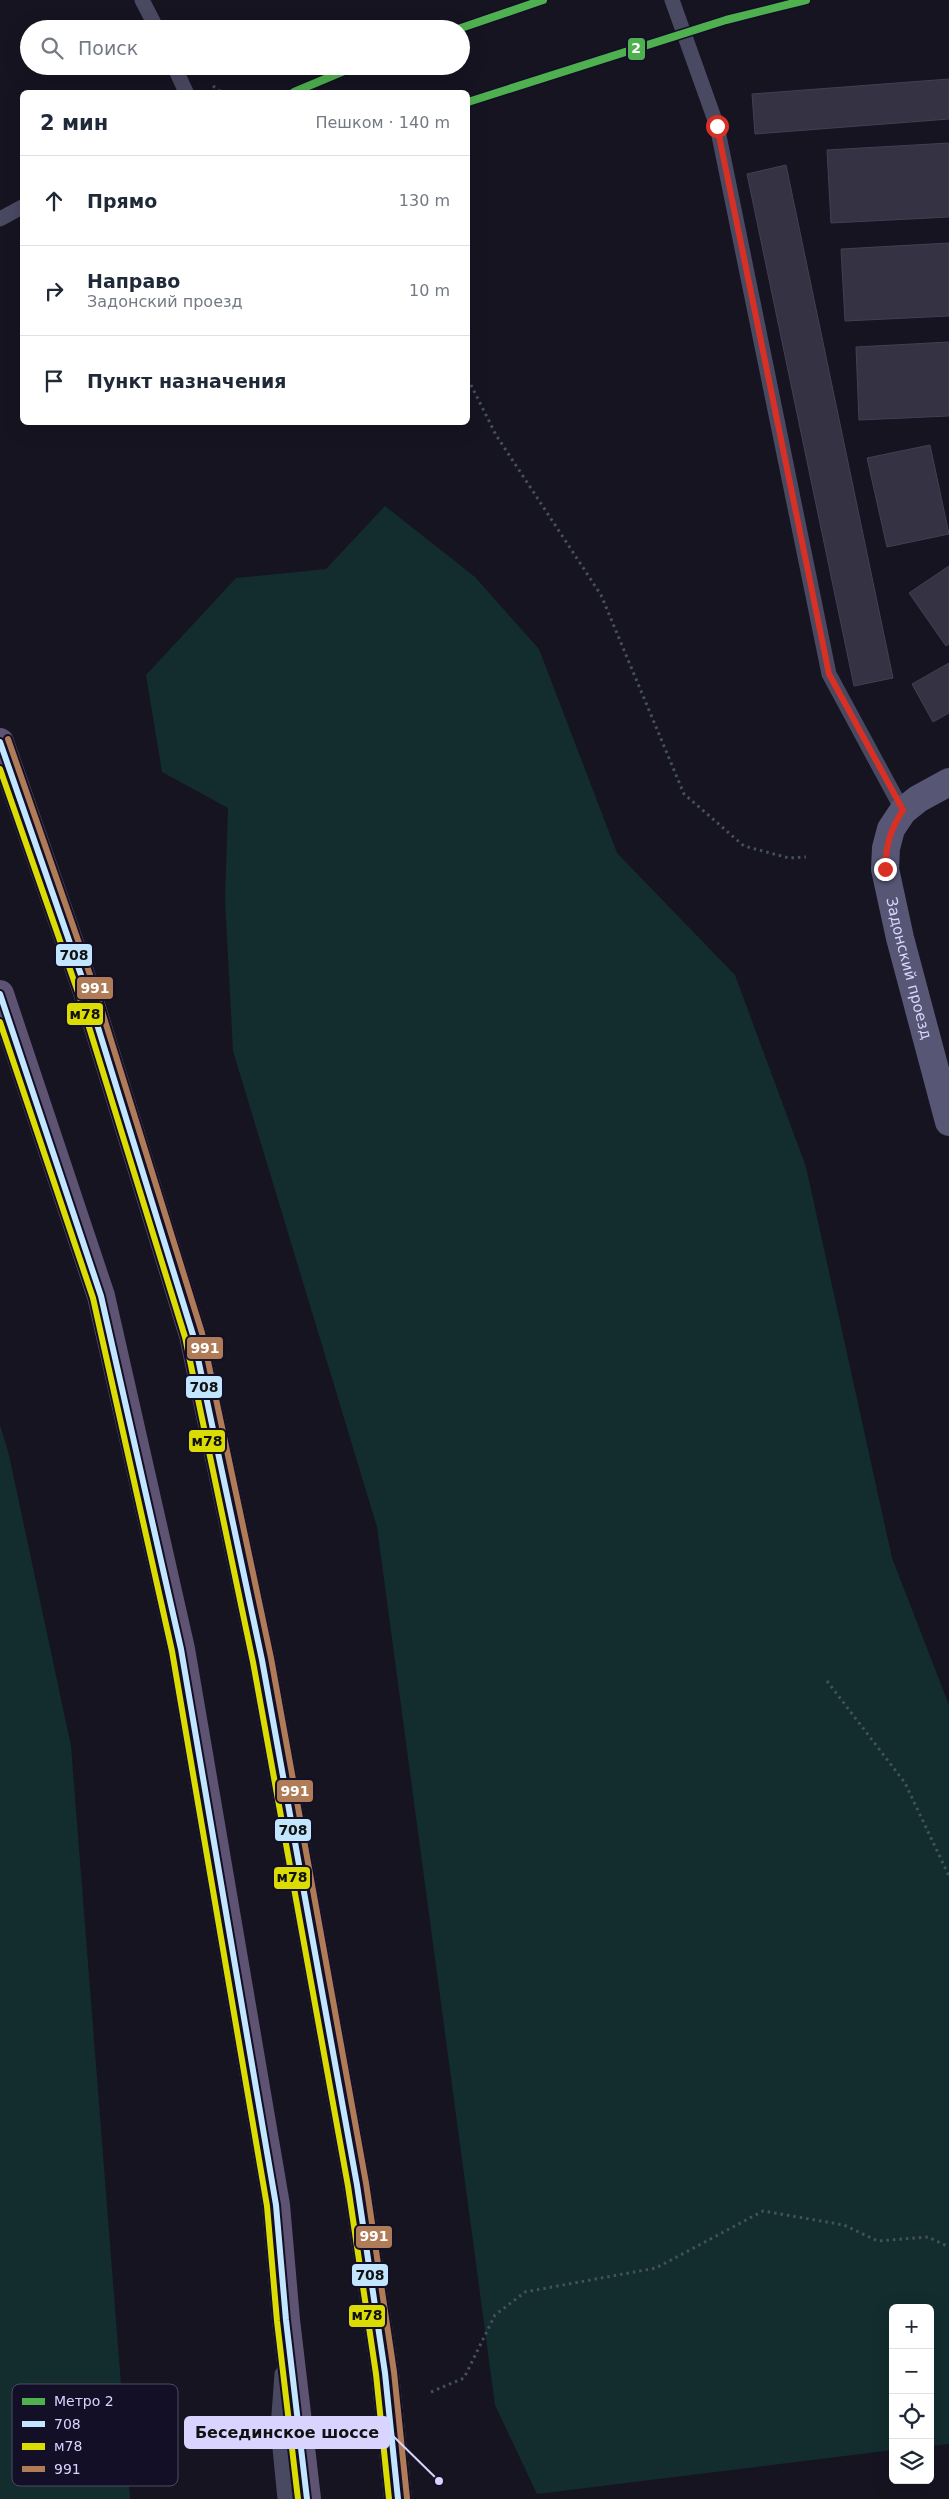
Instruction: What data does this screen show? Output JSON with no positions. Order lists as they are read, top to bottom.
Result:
{
  "streets": {
    "street": ["Задонский проезд"]
  },
  "places": ["Бесединское шоссе"],
  "lines": [
    "metro line 2",
    "transit line 991",
    "transit line 708",
    "transit line м78"
  ],
  "legend": [
    "Метро 2",
    "708",
    "м78",
    "991"
  ],
  "page": {
    "search": "Поиск",
    "heading": ["2 мин", "Пешком · 140 m"],
    "list": [
      ["Прямо", "130 m"],
      ["Направо", "Задонский проезд", "10 m"],
      "Пункт назначения"
    ],
    "map_buttons": ["+", "−"]
  }
}
